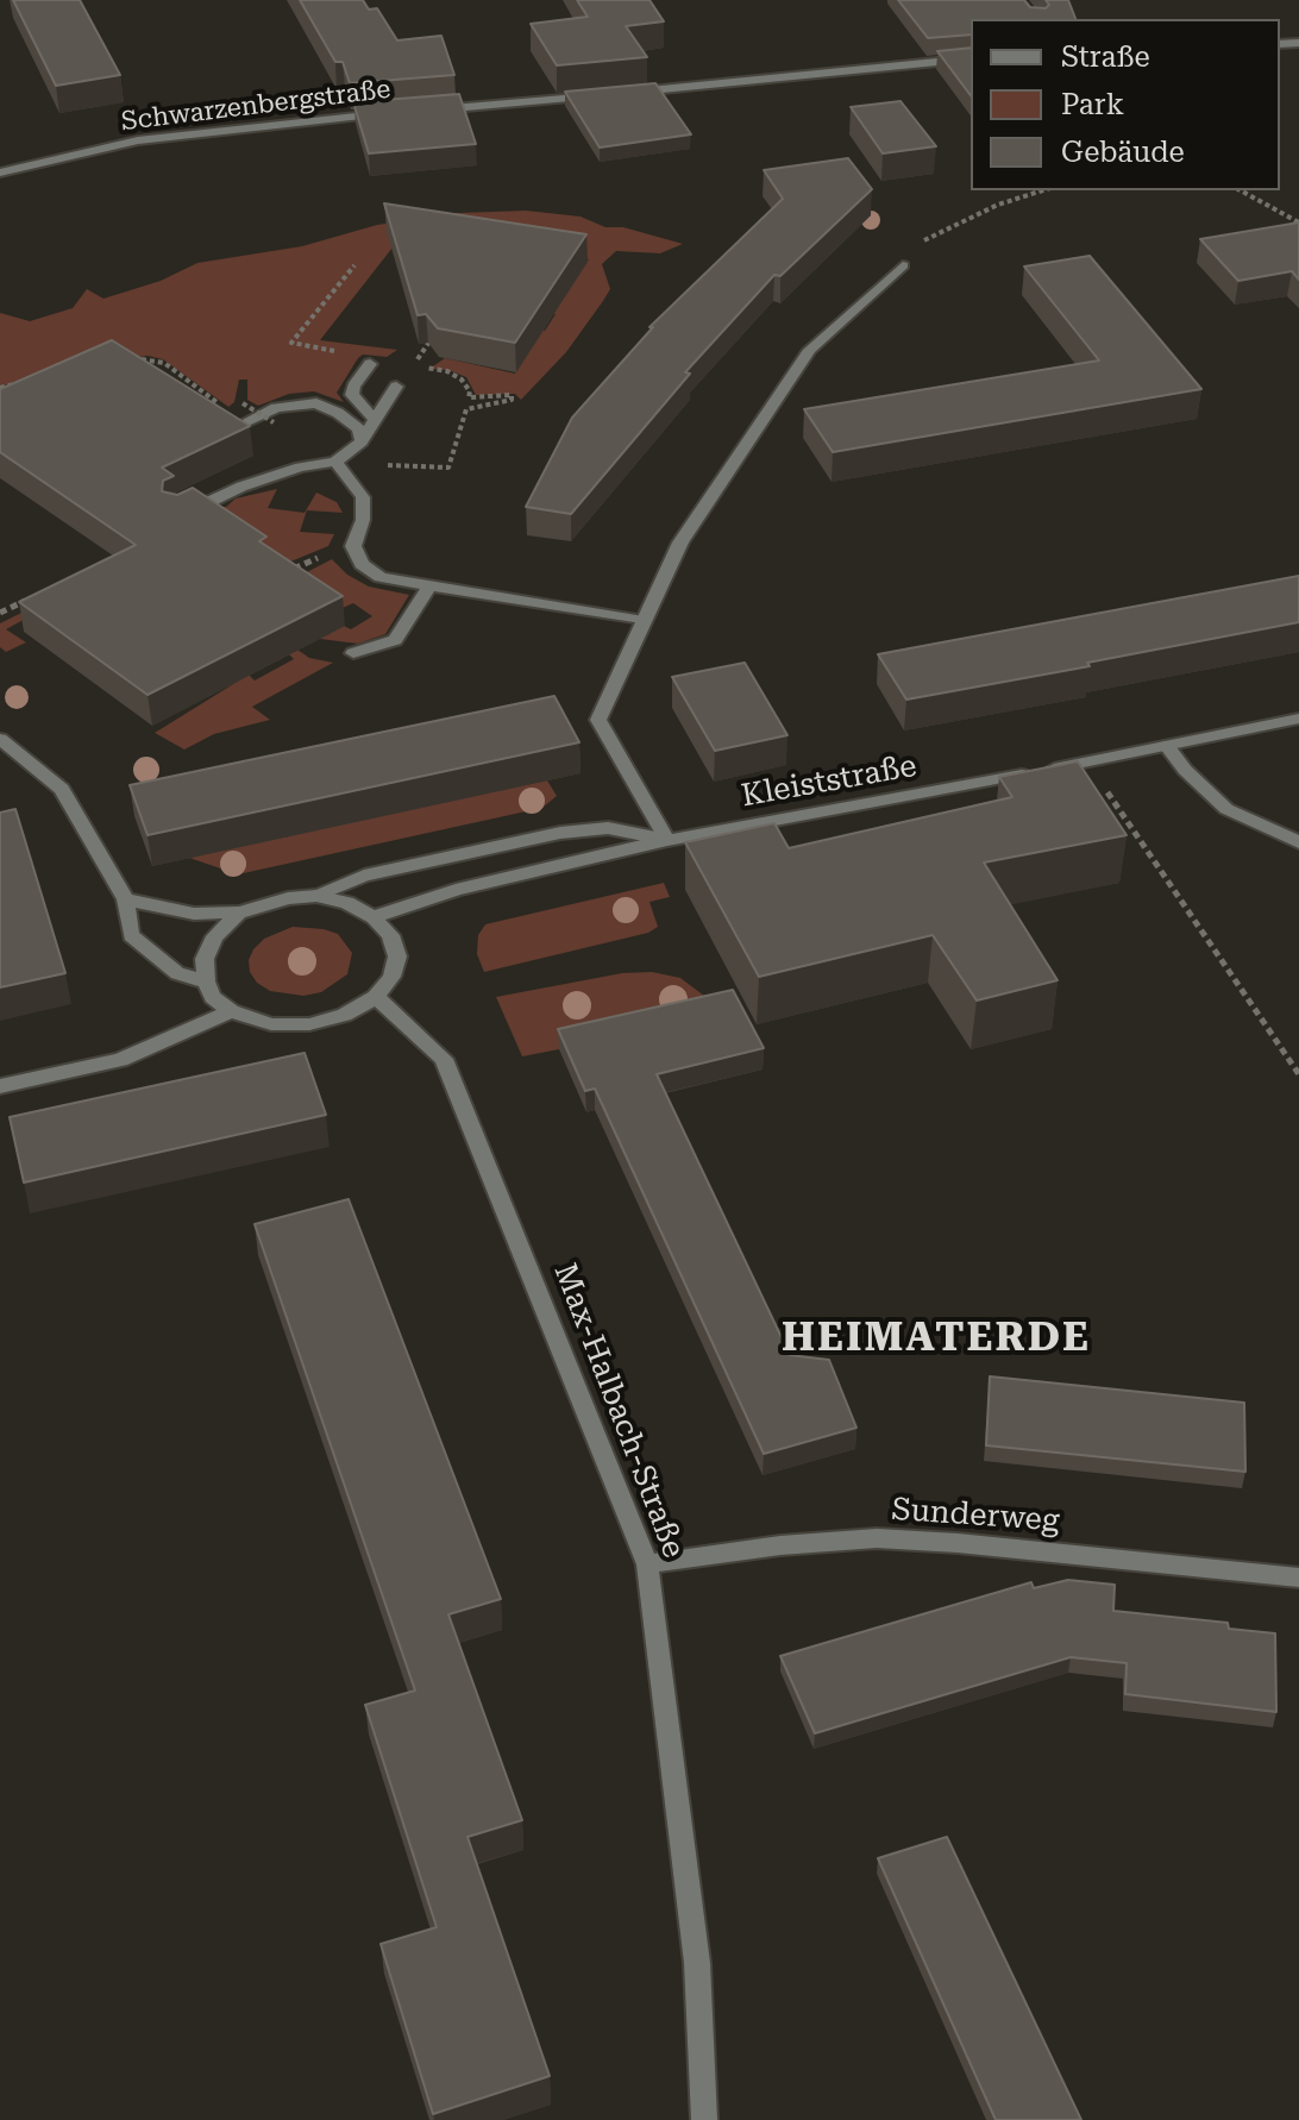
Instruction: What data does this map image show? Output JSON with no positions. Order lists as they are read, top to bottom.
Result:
{
  "streets": {
    "street": [
      "Schwarzenbergstraße",
      "Kleiststraße",
      "Max-Halbach-Straße",
      "Sunderweg"
    ]
  },
  "crossings": [
    ["Kleiststraße", "Max-Halbach-Straße"],
    ["Max-Halbach-Straße", "Sunderweg"]
  ],
  "districts": ["HEIMATERDE"],
  "legend": ["Straße", "Park", "Gebäude"]
}
